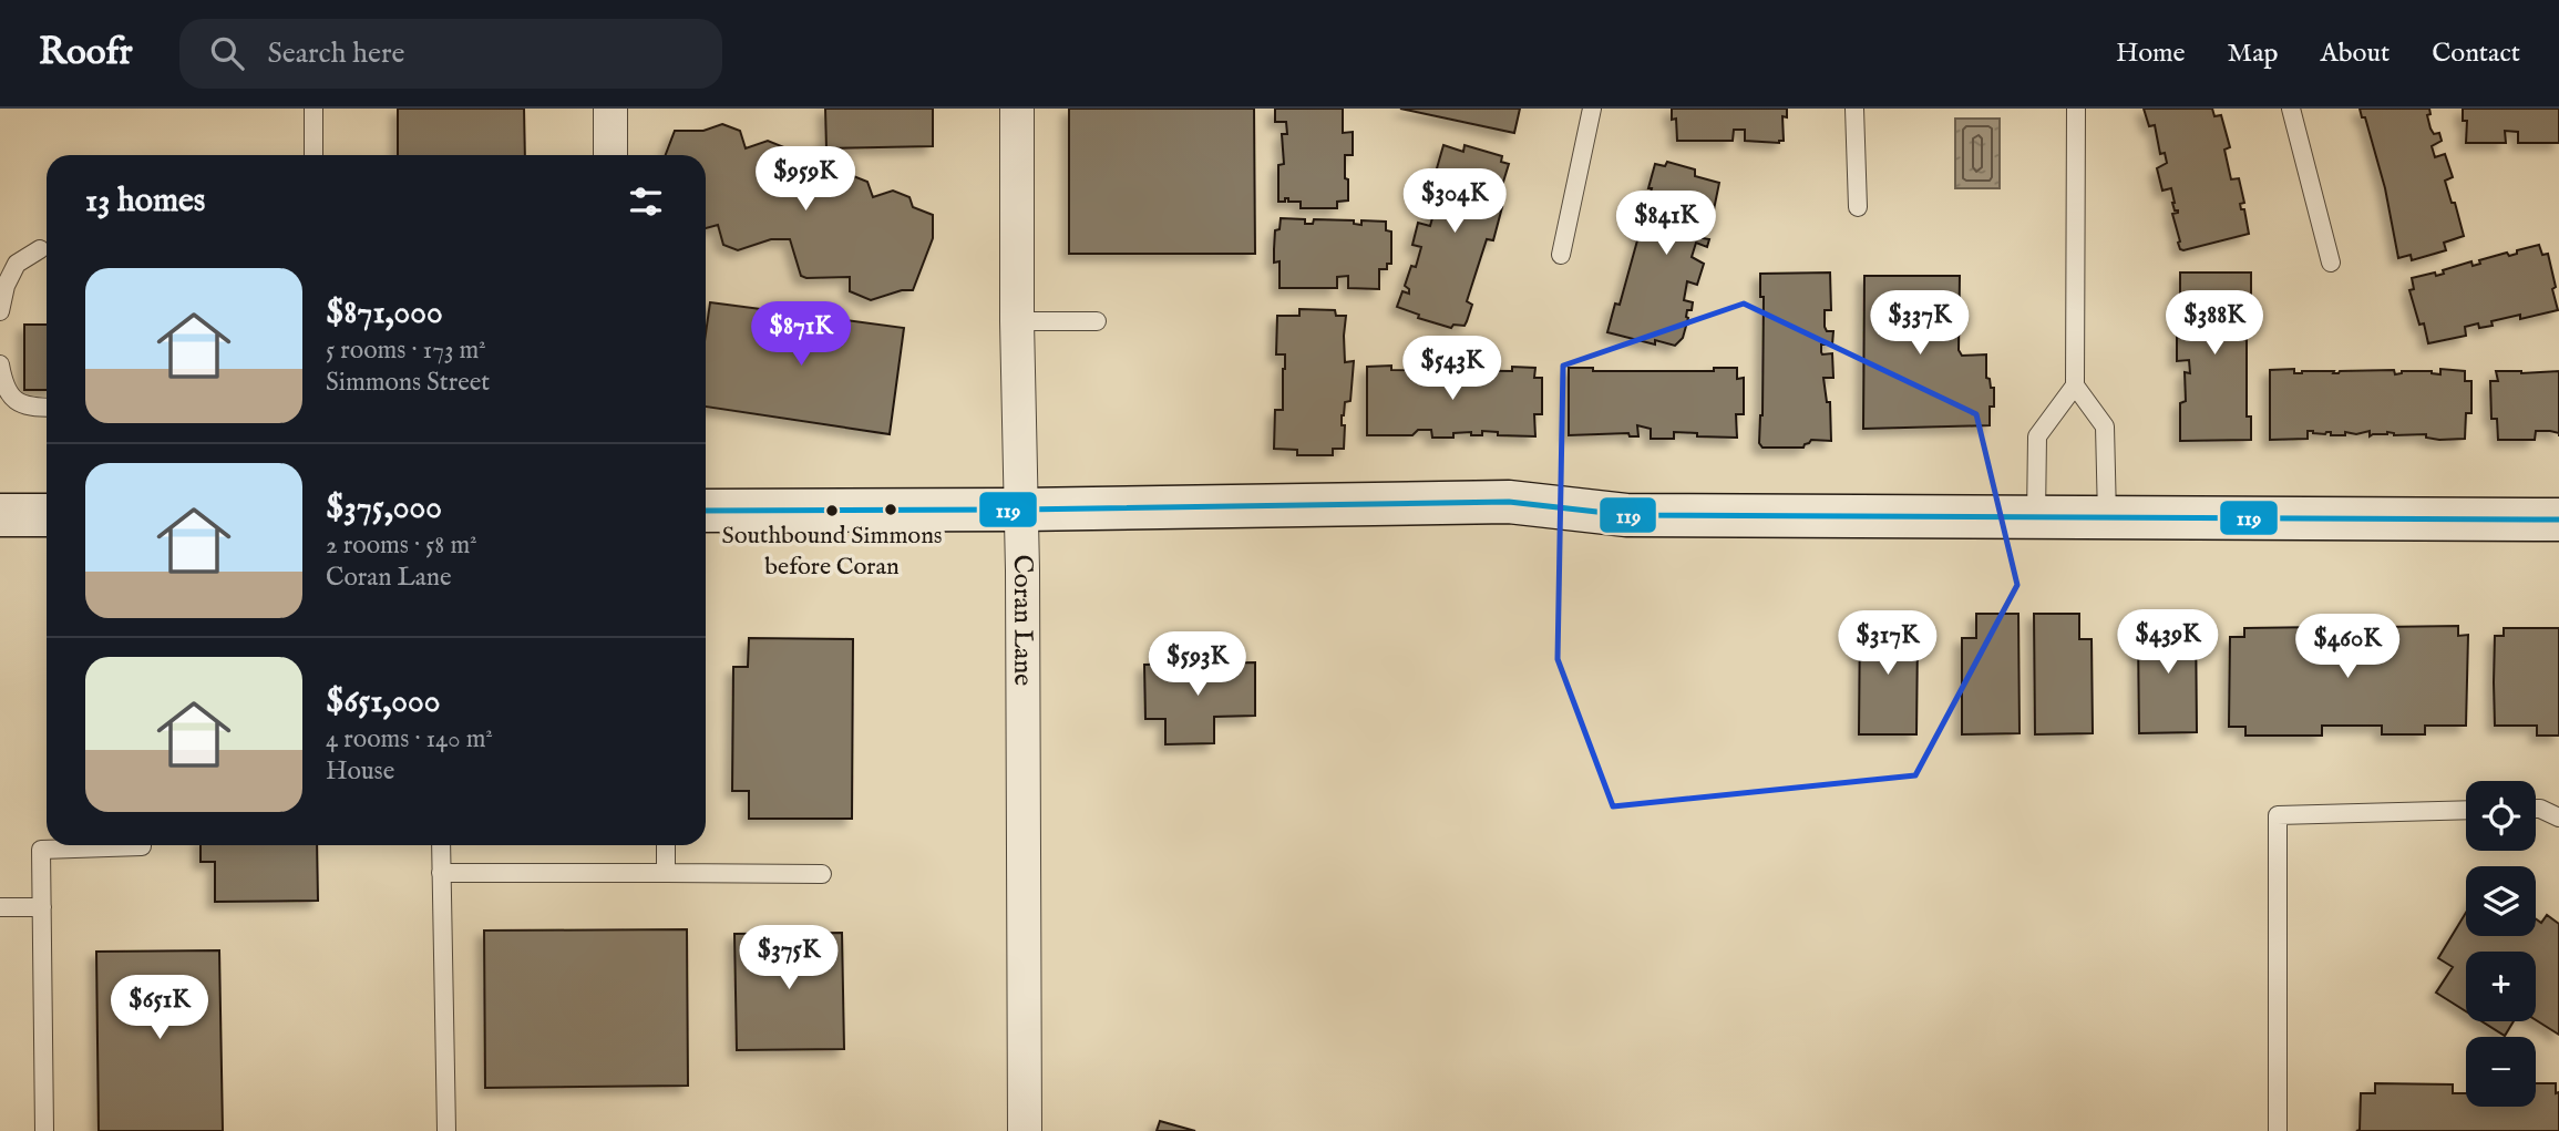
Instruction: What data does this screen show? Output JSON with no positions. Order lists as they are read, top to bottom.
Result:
{
  "streets": {
    "street": ["Coran Lane"]
  },
  "places": ["Southbound Simmons before Coran"],
  "lines": ["transit line 119"],
  "page": {
    "header": "Roofr",
    "search": "Search here",
    "nav": [
      "Home",
      "Map",
      "About",
      "Contact"
    ],
    "price": [
      "$959K",
      "$304K",
      "$841K",
      "$337K",
      "$388K",
      "$871K",
      "$543K",
      "$439K",
      "$317K",
      "$460K",
      "$593K",
      "$375K",
      "$651K"
    ],
    "heading": "13 homes",
    "list": [
      {
        "name": "$871,000",
        "note": "5 rooms · 173 m² · Simmons Street"
      },
      {
        "name": "$375,000",
        "note": "2 rooms · 58 m² · Coran Lane"
      },
      {
        "name": "$651,000",
        "note": "4 rooms · 140 m² · House"
      }
    ],
    "map_buttons": ["+", "−"]
  }
}
